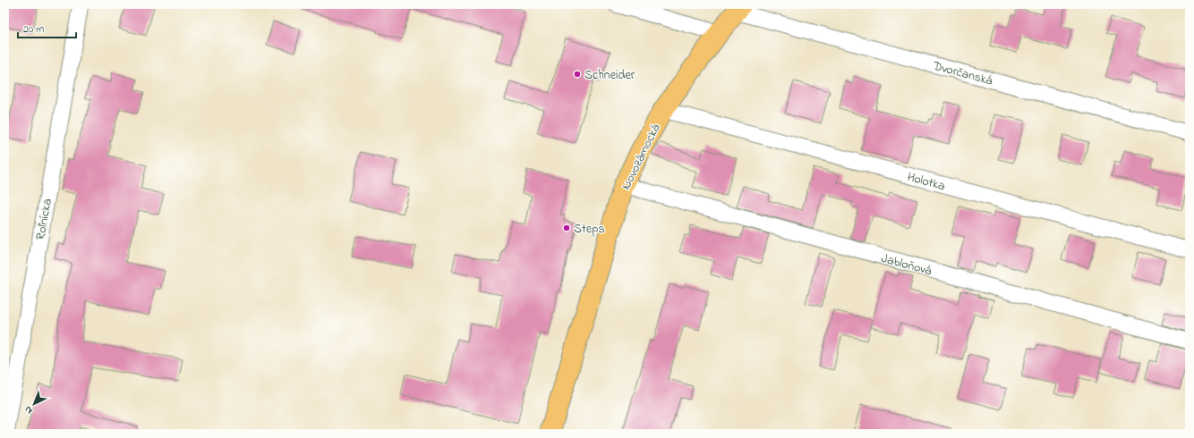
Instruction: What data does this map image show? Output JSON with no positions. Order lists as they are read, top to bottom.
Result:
{
  "streets": {
    "main road": ["Novozámocká"],
    "street": [
      "Dvorčanská",
      "Holotka",
      "Roľnícka",
      "Jabloňová"
    ]
  },
  "crossings": [
    ["Dvorčanská", "Novozámocká"],
    ["Novozámocká", "Holotka"],
    ["Novozámocká", "Jabloňová"]
  ],
  "places": ["Schneider", "Steps"],
  "scale_bar": "20 m",
  "north": "bottom left"
}
